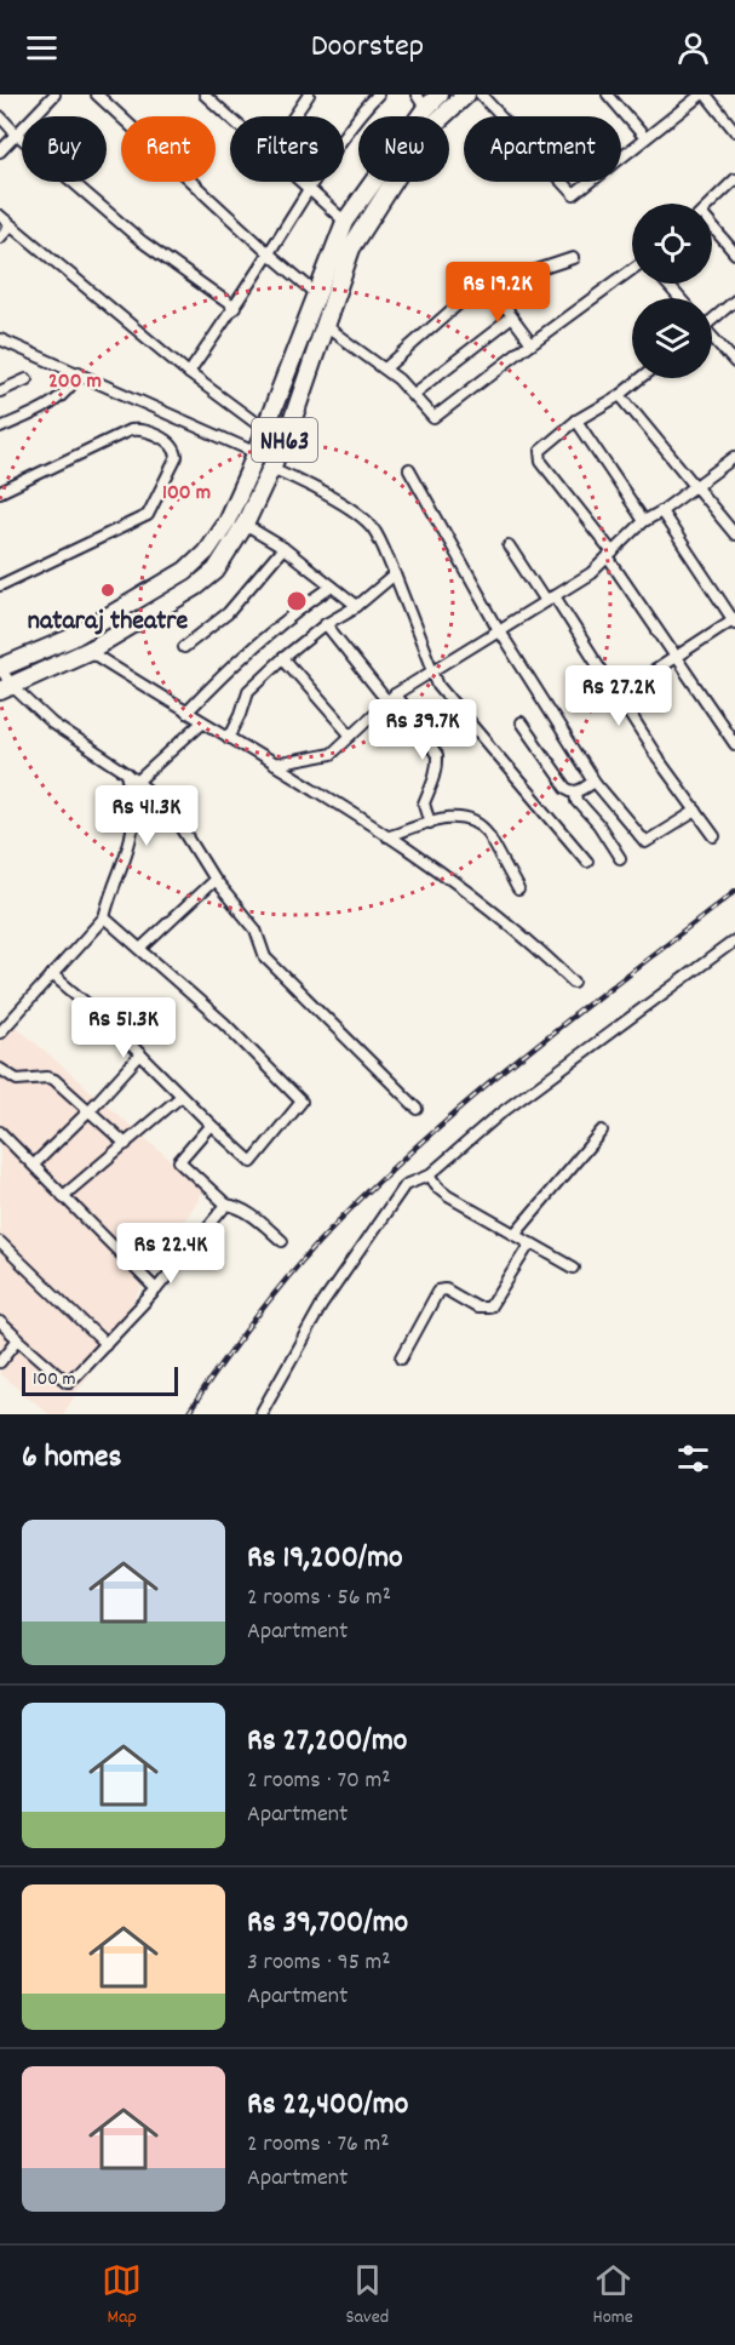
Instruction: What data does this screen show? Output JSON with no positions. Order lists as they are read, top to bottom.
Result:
{
  "streets": {
    "highway": ["NH63"]
  },
  "places": ["nataraj theatre"],
  "scale_bar": "100 m",
  "page": {
    "header": "Doorstep",
    "chip": [
      "Buy",
      "Rent",
      "Filters",
      "New",
      "Apartment"
    ],
    "price": [
      "Rs 19.2K",
      "Rs 27.2K",
      "Rs 39.7K",
      "Rs 41.3K",
      "Rs 51.3K",
      "Rs 22.4K"
    ],
    "scale": "100 m",
    "heading": "6 homes",
    "list": [
      {
        "name": "Rs 19,200/mo",
        "note": "2 rooms · 56 m² · Apartment"
      },
      {
        "name": "Rs 27,200/mo",
        "note": "2 rooms · 70 m² · Apartment"
      },
      {
        "name": "Rs 39,700/mo",
        "note": "3 rooms · 95 m² · Apartment"
      },
      {
        "name": "Rs 22,400/mo",
        "note": "2 rooms · 76 m² · Apartment"
      }
    ],
    "tabs": ["Map", "Saved", "Home"]
  },
  "rings": ["200 m", "100 m"]
}
